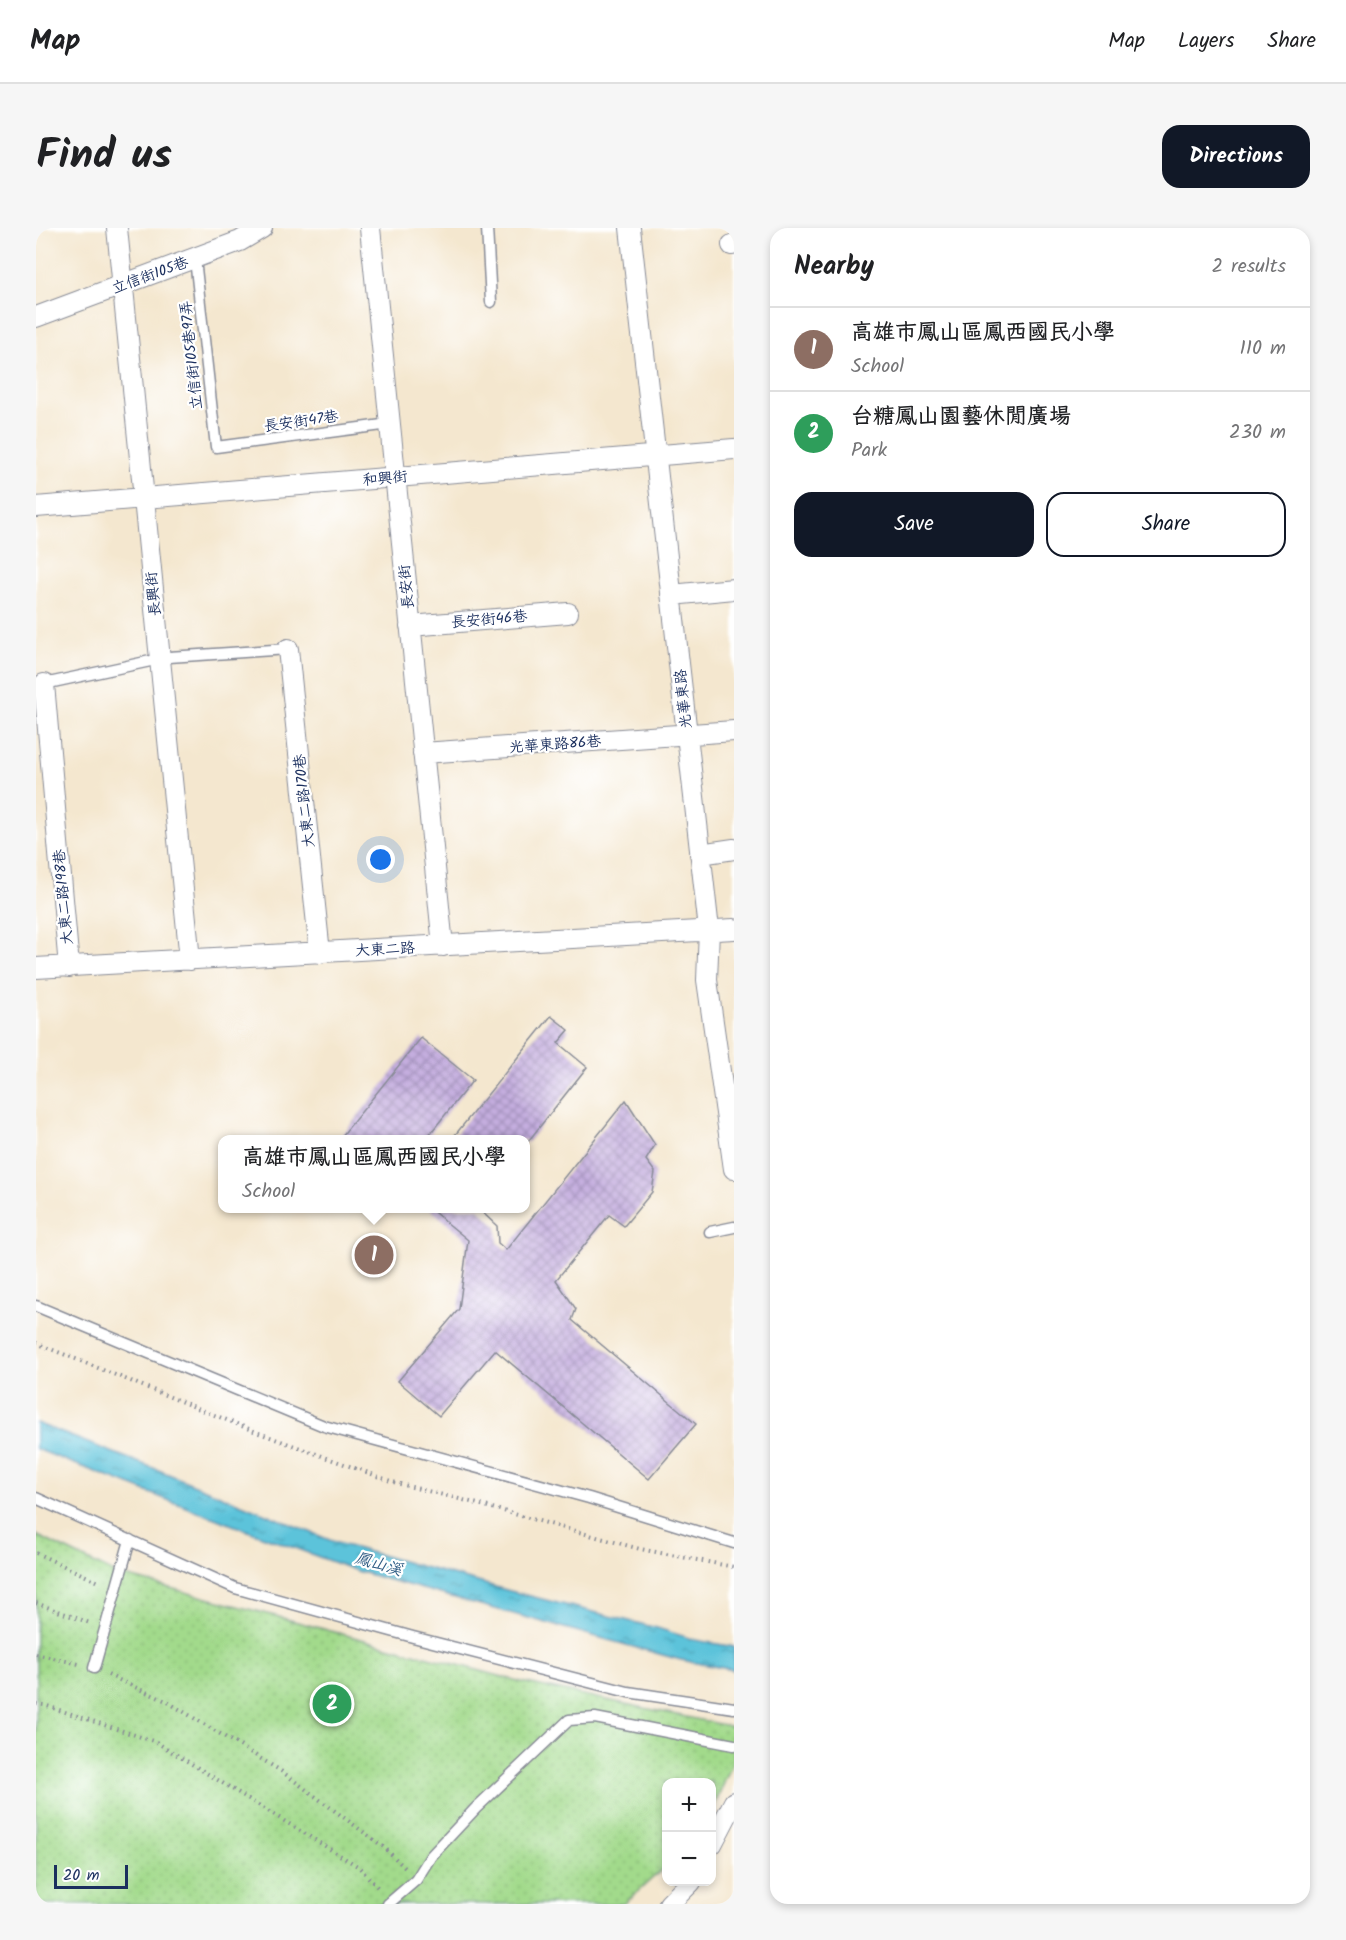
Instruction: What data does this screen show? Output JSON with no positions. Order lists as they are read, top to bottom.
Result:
{
  "streets": {
    "street": [
      "立信街105巷",
      "和興街",
      "長安街",
      "長興街",
      "長安街46巷",
      "光華東路",
      "光華東路86巷",
      "大東二路170巷",
      "大東二路198巷",
      "大東二路"
    ],
    "lane": ["立信街105巷97弄", "長安街47巷"]
  },
  "crossings": [
    ["立信街105巷", "立信街105巷97弄"],
    ["立信街105巷", "長興街"],
    ["立信街105巷97弄", "長安街47巷"],
    ["長安街47巷", "長安街"],
    ["和興街", "長安街"],
    ["和興街", "長興街"],
    ["和興街", "光華東路"],
    ["長安街", "長安街46巷"],
    ["長安街", "光華東路86巷"],
    ["長安街", "大東二路"],
    ["長興街", "大東二路"],
    ["光華東路", "光華東路86巷"],
    ["光華東路", "大東二路"],
    ["大東二路170巷", "大東二路"],
    ["大東二路198巷", "大東二路"]
  ],
  "water": ["鳳山溪"],
  "scale_bar": "20 m",
  "page": {
    "header": "Map",
    "nav": ["Map", "Layers", "Share"],
    "title": "Find us",
    "buttons": [
      "Directions",
      ["Save", "Share"]
    ],
    "heading": ["Nearby", "2 results"],
    "list": [
      {
        "mark": "1",
        "name": "高雄市鳳山區鳳西國民小學",
        "note": "School",
        "value": "110 m"
      },
      {
        "mark": "2",
        "name": "台糖鳳山園藝休閒廣場",
        "note": "Park",
        "value": "230 m"
      }
    ],
    "popup": ["高雄市鳳山區鳳西國民小學", "School"],
    "pins": ["1", "2"],
    "map_buttons": ["+", "−"],
    "scale": "20 m"
  }
}
